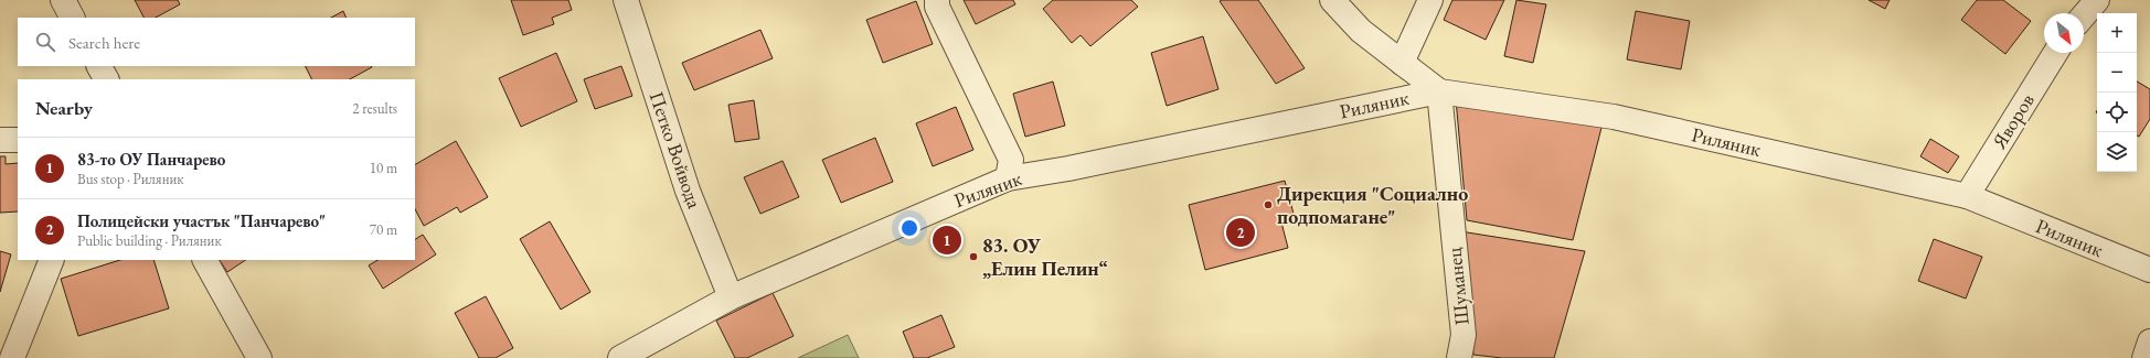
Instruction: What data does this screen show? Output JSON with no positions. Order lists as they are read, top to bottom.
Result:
{
  "streets": {
    "street": [
      "Риляник",
      "Яворов",
      "Петко Войвода",
      "Шуманец"
    ]
  },
  "crossings": [
    ["Риляник", "Яворов"],
    ["Риляник", "Петко Войвода"],
    ["Риляник", "Шуманец"]
  ],
  "places": ["Дирекция \"Социално подпомагане\"", "83. ОУ „Елин Пелин“"],
  "north": "bottom right",
  "page": {
    "map_buttons": ["+", "−"],
    "search": "Search here",
    "heading": ["Nearby", "2 results"],
    "list": [
      {
        "mark": "1",
        "name": "83-то ОУ Панчарево",
        "note": "Bus stop · Риляник",
        "value": "10 m"
      },
      {
        "mark": "2",
        "name": "Полицейски участък \"Панчарево\"",
        "note": "Public building · Риляник",
        "value": "70 m"
      }
    ],
    "pins": ["2", "1"]
  }
}
